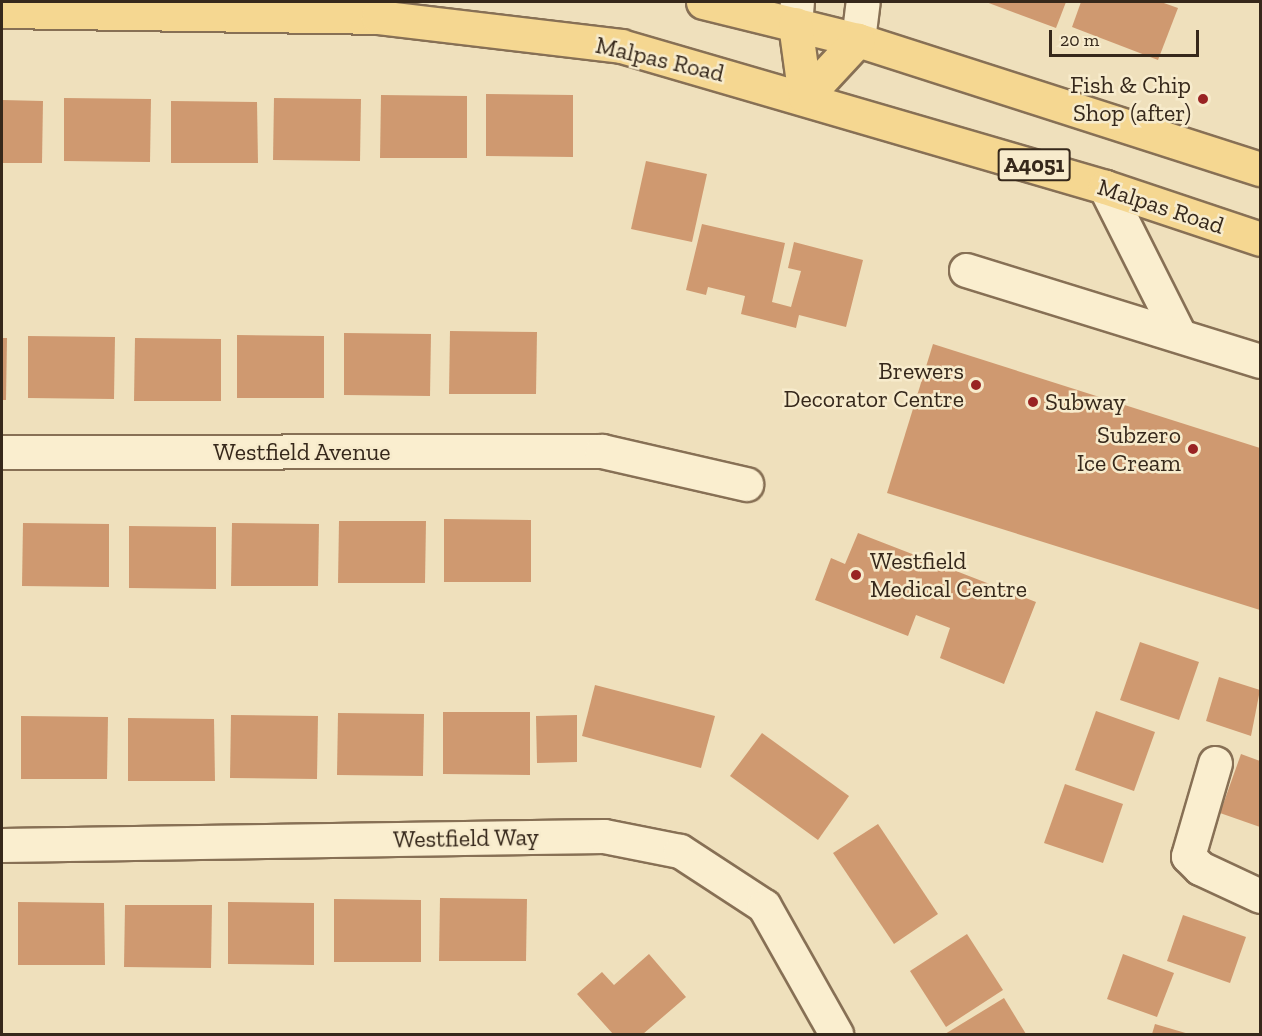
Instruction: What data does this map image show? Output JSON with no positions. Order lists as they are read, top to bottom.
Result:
{
  "streets": {
    "main road": ["Malpas Road", "A4051"],
    "street": ["Westfield Avenue", "Westfield Way"]
  },
  "places": [
    "Fish & Chip Shop (after)",
    "Brewers Decorator Centre",
    "Subway",
    "Subzero Ice Cream",
    "Westfield Medical Centre"
  ],
  "scale_bar": "20 m"
}
